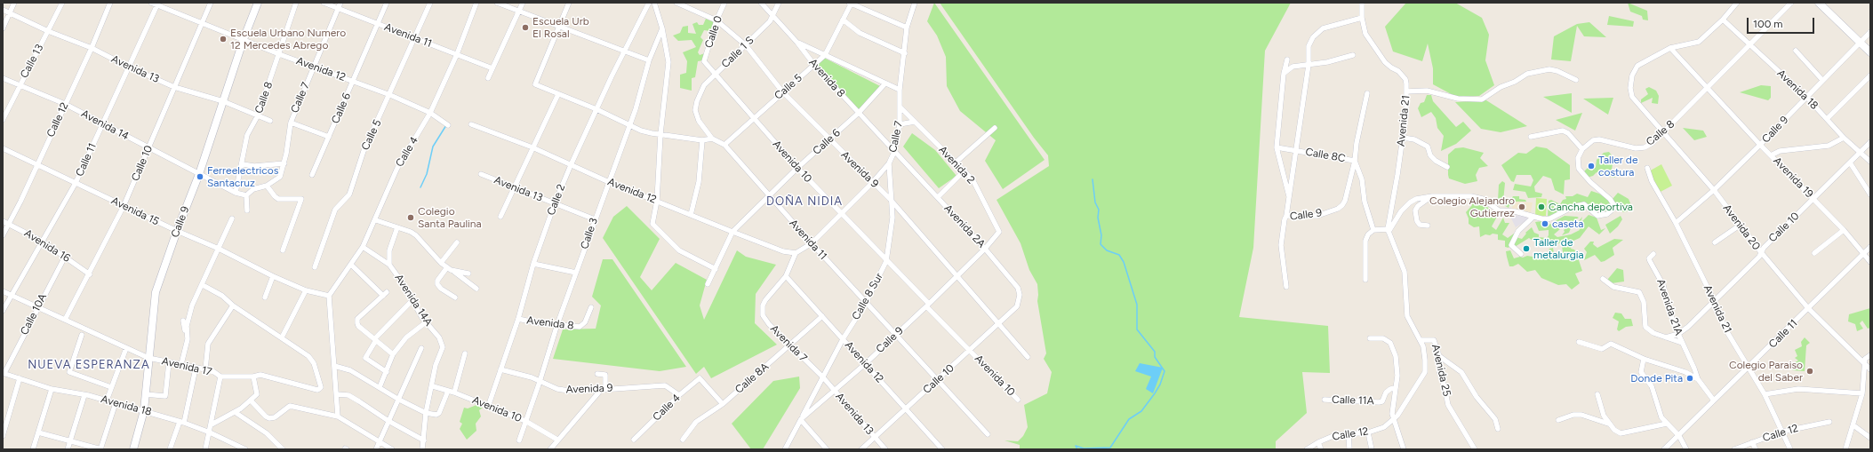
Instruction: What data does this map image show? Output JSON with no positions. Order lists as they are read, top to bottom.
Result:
{
  "streets": {
    "street": [
      "Calle 0",
      "Avenida 11",
      "Calle 1 S",
      "Calle 13",
      "Avenida 13",
      "Avenida 12",
      "Avenida 8",
      "Calle 5",
      "Avenida 18",
      "Calle 8",
      "Calle 7",
      "Calle 6",
      "Calle 12",
      "Avenida 21",
      "Avenida 14",
      "Calle 9",
      "Calle 4",
      "Calle 8C",
      "Calle 11",
      "Avenida 10",
      "Calle 10",
      "Avenida 2",
      "Avenida 9",
      "Avenida 19",
      "Calle 2",
      "Avenida 15",
      "Avenida 2A",
      "Avenida 20",
      "Calle 3",
      "Avenida 16",
      "Calle 8 Sur",
      "Avenida 14A",
      "Avenida 21A",
      "Calle 10A",
      "Avenida 7",
      "Avenida 17",
      "Avenida 25",
      "Calle 8A",
      "Calle 11A"
    ]
  },
  "crossings": [
    ["Calle 0", "Avenida 10"],
    ["Calle 0", "Avenida 9"],
    ["Avenida 11", "Calle 1 S"],
    ["Avenida 11", "Calle 5"],
    ["Avenida 11", "Calle 7"],
    ["Avenida 11", "Calle 6"],
    ["Avenida 11", "Calle 9"],
    ["Avenida 11", "Calle 4"],
    ["Avenida 11", "Calle 10"],
    ["Avenida 11", "Calle 8 Sur"],
    ["Calle 1 S", "Avenida 8"],
    ["Calle 1 S", "Avenida 10"],
    ["Calle 1 S", "Avenida 9"],
    ["Calle 13", "Avenida 13"],
    ["Calle 13", "Avenida 14"],
    ["Avenida 13", "Calle 8"],
    ["Avenida 13", "Calle 12"],
    ["Avenida 13", "Calle 9"],
    ["Avenida 13", "Calle 11"],
    ["Avenida 13", "Calle 10"],
    ["Avenida 13", "Calle 2"],
    ["Avenida 13", "Calle 3"],
    ["Avenida 13", "Calle 8 Sur"],
    ["Avenida 13", "Avenida 7"],
    ["Avenida 12", "Calle 5"],
    ["Avenida 12", "Calle 8"],
    ["Avenida 12", "Calle 7"],
    ["Avenida 12", "Calle 6"],
    ["Avenida 12", "Calle 9"],
    ["Avenida 12", "Calle 4"],
    ["Avenida 12", "Calle 11"],
    ["Avenida 12", "Calle 10"],
    ["Avenida 12", "Calle 2"],
    ["Avenida 12", "Calle 3"],
    ["Avenida 12", "Calle 8 Sur"],
    ["Avenida 12", "Avenida 7"],
    ["Avenida 12", "Calle 8A"],
    ["Avenida 8", "Calle 5"],
    ["Avenida 8", "Calle 7"],
    ["Avenida 8", "Calle 6"],
    ["Avenida 8", "Calle 2"],
    ["Avenida 8", "Avenida 2A"],
    ["Avenida 8", "Calle 3"],
    ["Calle 5", "Avenida 10"],
    ["Calle 5", "Avenida 9"],
    ["Avenida 18", "Calle 8"],
    ["Avenida 18", "Calle 9"],
    ["Avenida 18", "Calle 10"],
    ["Avenida 18", "Calle 10A"],
    ["Calle 8", "Avenida 14"],
    ["Calle 8", "Avenida 19"],
    ["Calle 8", "Avenida 20"],
    ["Calle 7", "Avenida 10"],
    ["Calle 7", "Avenida 2"],
    ["Calle 7", "Avenida 9"],
    ["Calle 7", "Avenida 2A"],
    ["Calle 7", "Calle 8 Sur"],
    ["Calle 6", "Avenida 10"],
    ["Calle 6", "Avenida 9"],
    ["Calle 12", "Avenida 21"],
    ["Calle 12", "Avenida 14"],
    ["Calle 12", "Avenida 15"],
    ["Calle 12", "Avenida 16"],
    ["Avenida 21", "Calle 9"],
    ["Avenida 21", "Calle 11"],
    ["Avenida 21", "Calle 10"],
    ["Avenida 14", "Calle 9"],
    ["Avenida 14", "Calle 11"],
    ["Avenida 14", "Calle 10"],
    ["Calle 9", "Calle 8C"],
    ["Calle 9", "Avenida 10"],
    ["Calle 9", "Avenida 2"],
    ["Calle 9", "Avenida 9"],
    ["Calle 9", "Avenida 19"],
    ["Calle 9", "Avenida 15"],
    ["Calle 9", "Avenida 2A"],
    ["Calle 9", "Avenida 20"],
    ["Calle 9", "Calle 8 Sur"],
    ["Calle 9", "Avenida 17"],
    ["Calle 4", "Avenida 9"],
    ["Calle 4", "Avenida 15"],
    ["Calle 4", "Calle 8A"],
    ["Calle 11", "Avenida 19"],
    ["Calle 11", "Avenida 15"],
    ["Calle 11", "Avenida 20"],
    ["Calle 11", "Avenida 16"],
    ["Calle 11", "Avenida 21A"],
    ["Calle 11", "Avenida 17"],
    ["Avenida 10", "Calle 10"],
    ["Avenida 10", "Calle 2"],
    ["Avenida 10", "Calle 3"],
    ["Avenida 10", "Calle 8 Sur"],
    ["Avenida 10", "Avenida 14A"],
    ["Calle 10", "Avenida 9"],
    ["Calle 10", "Avenida 19"],
    ["Calle 10", "Avenida 15"],
    ["Calle 10", "Avenida 2A"],
    ["Calle 10", "Avenida 20"],
    ["Calle 10", "Avenida 16"],
    ["Calle 10", "Avenida 21A"],
    ["Calle 10", "Avenida 17"],
    ["Avenida 9", "Calle 2"],
    ["Avenida 9", "Calle 3"],
    ["Avenida 9", "Calle 8 Sur"],
    ["Avenida 19", "Avenida 20"],
    ["Avenida 16", "Calle 10A"],
    ["Calle 8 Sur", "Avenida 7"],
    ["Calle 10A", "Avenida 17"],
    ["Avenida 7", "Calle 8A"]
  ],
  "districts": ["DOÑA NIDIA", "NUEVA ESPERANZA"],
  "places": [
    "Escuela Urb El Rosal",
    "Escuela Urbano Numero 12 Mercedes Abrego",
    "Taller de costura",
    "Ferreelectricos Santacruz",
    "Colegio Alejandro Gutierrez",
    "Cancha deportiva",
    "Colegio Santa Paulina",
    "caseta",
    "Taller de metalurgia",
    "Colegio Paraiso del Saber",
    "Donde Pita"
  ],
  "scale_bar": "100 m"
}
